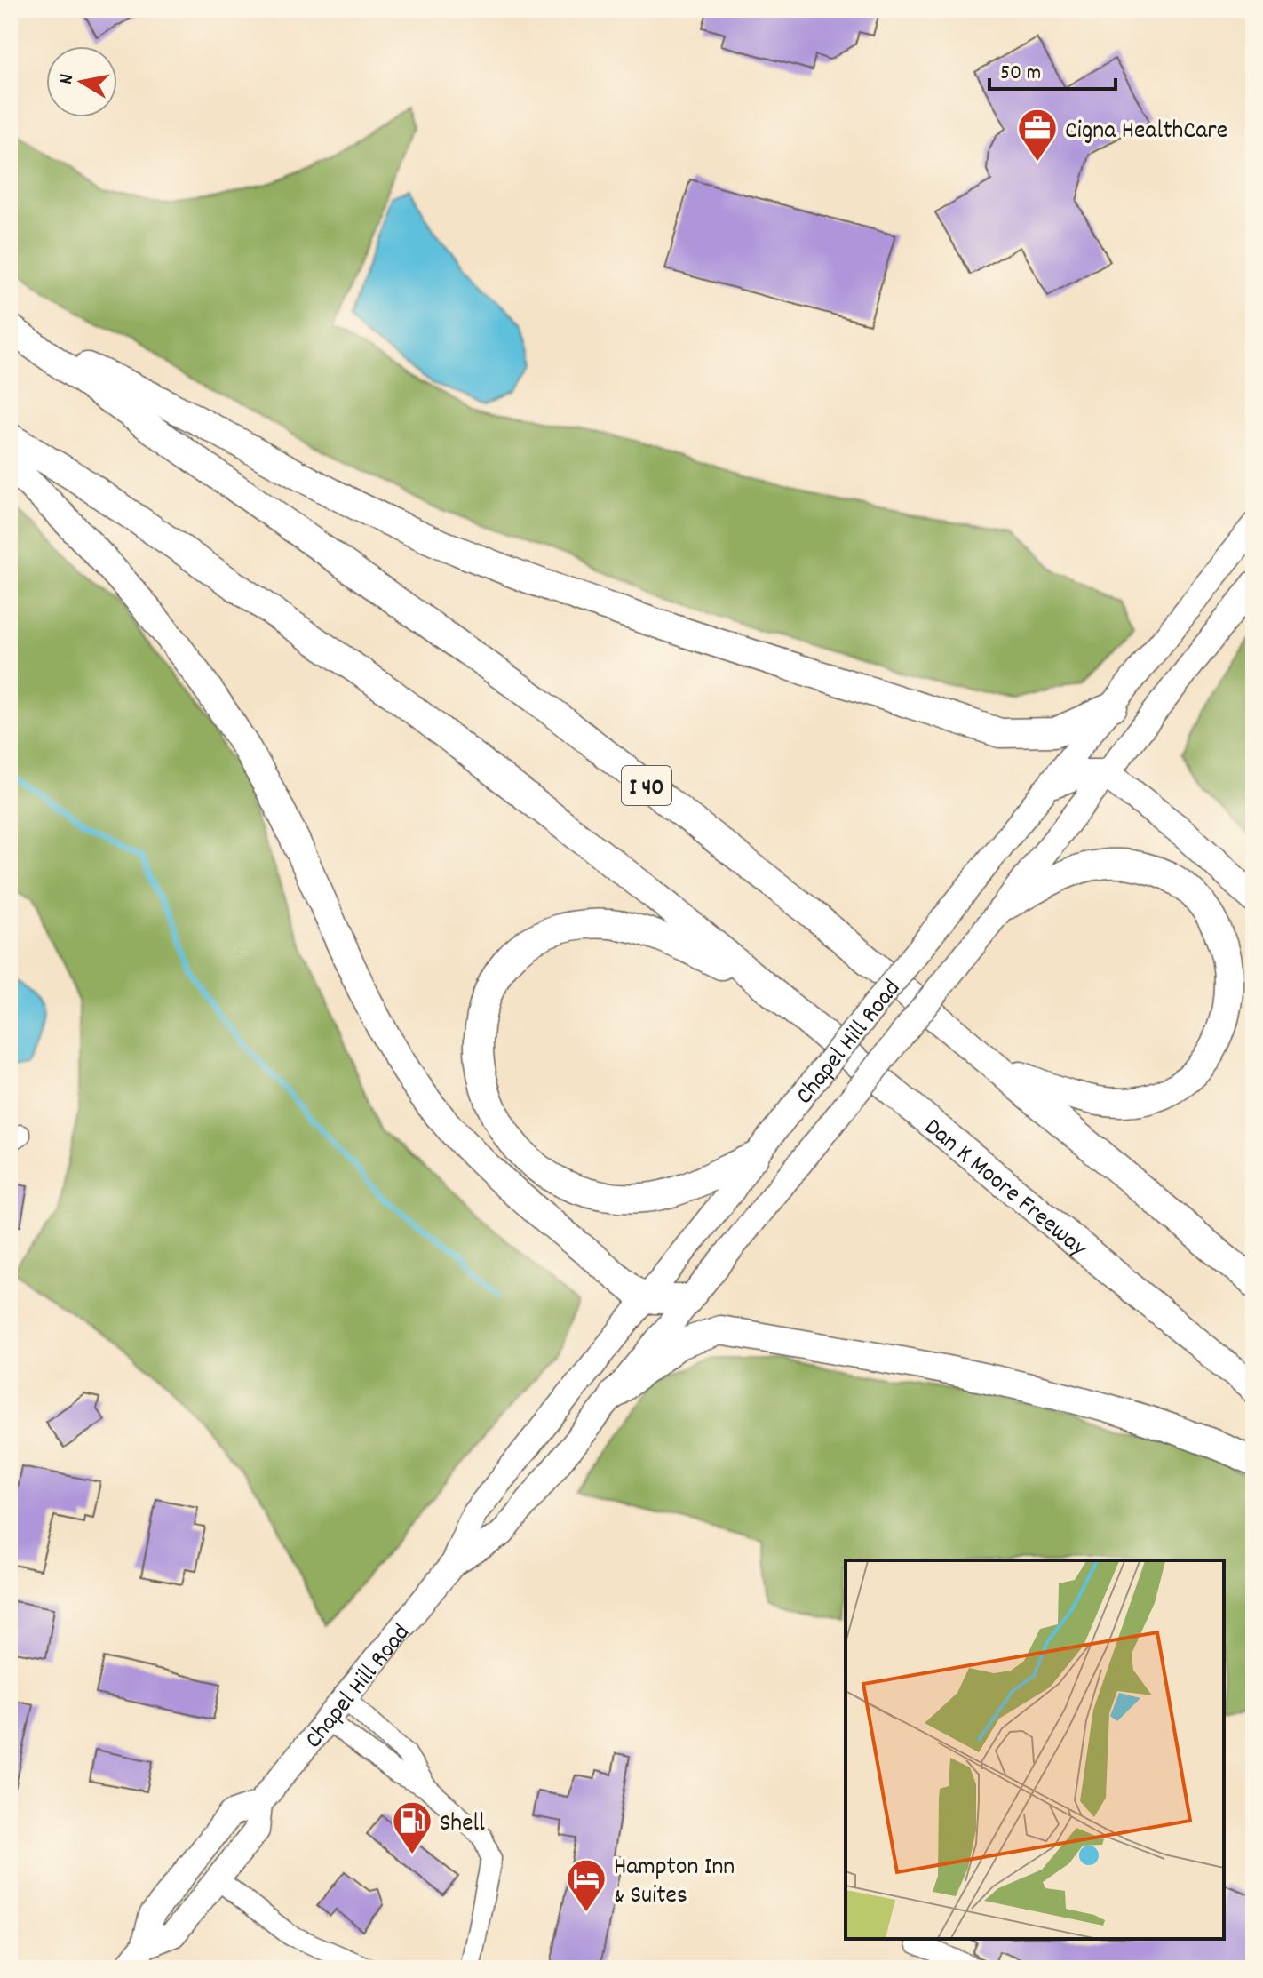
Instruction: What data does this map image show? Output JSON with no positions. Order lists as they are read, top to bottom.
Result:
{
  "streets": {
    "highway": ["I 40", "Dan K Moore Freeway"],
    "main road": ["Chapel Hill Road"]
  },
  "places": {
    "office": ["Cigna HealthCare"],
    "fuel station": ["Shell"],
    "hotel": ["Hampton Inn & Suites"]
  },
  "scale_bar": "50 m",
  "north": "left"
}
